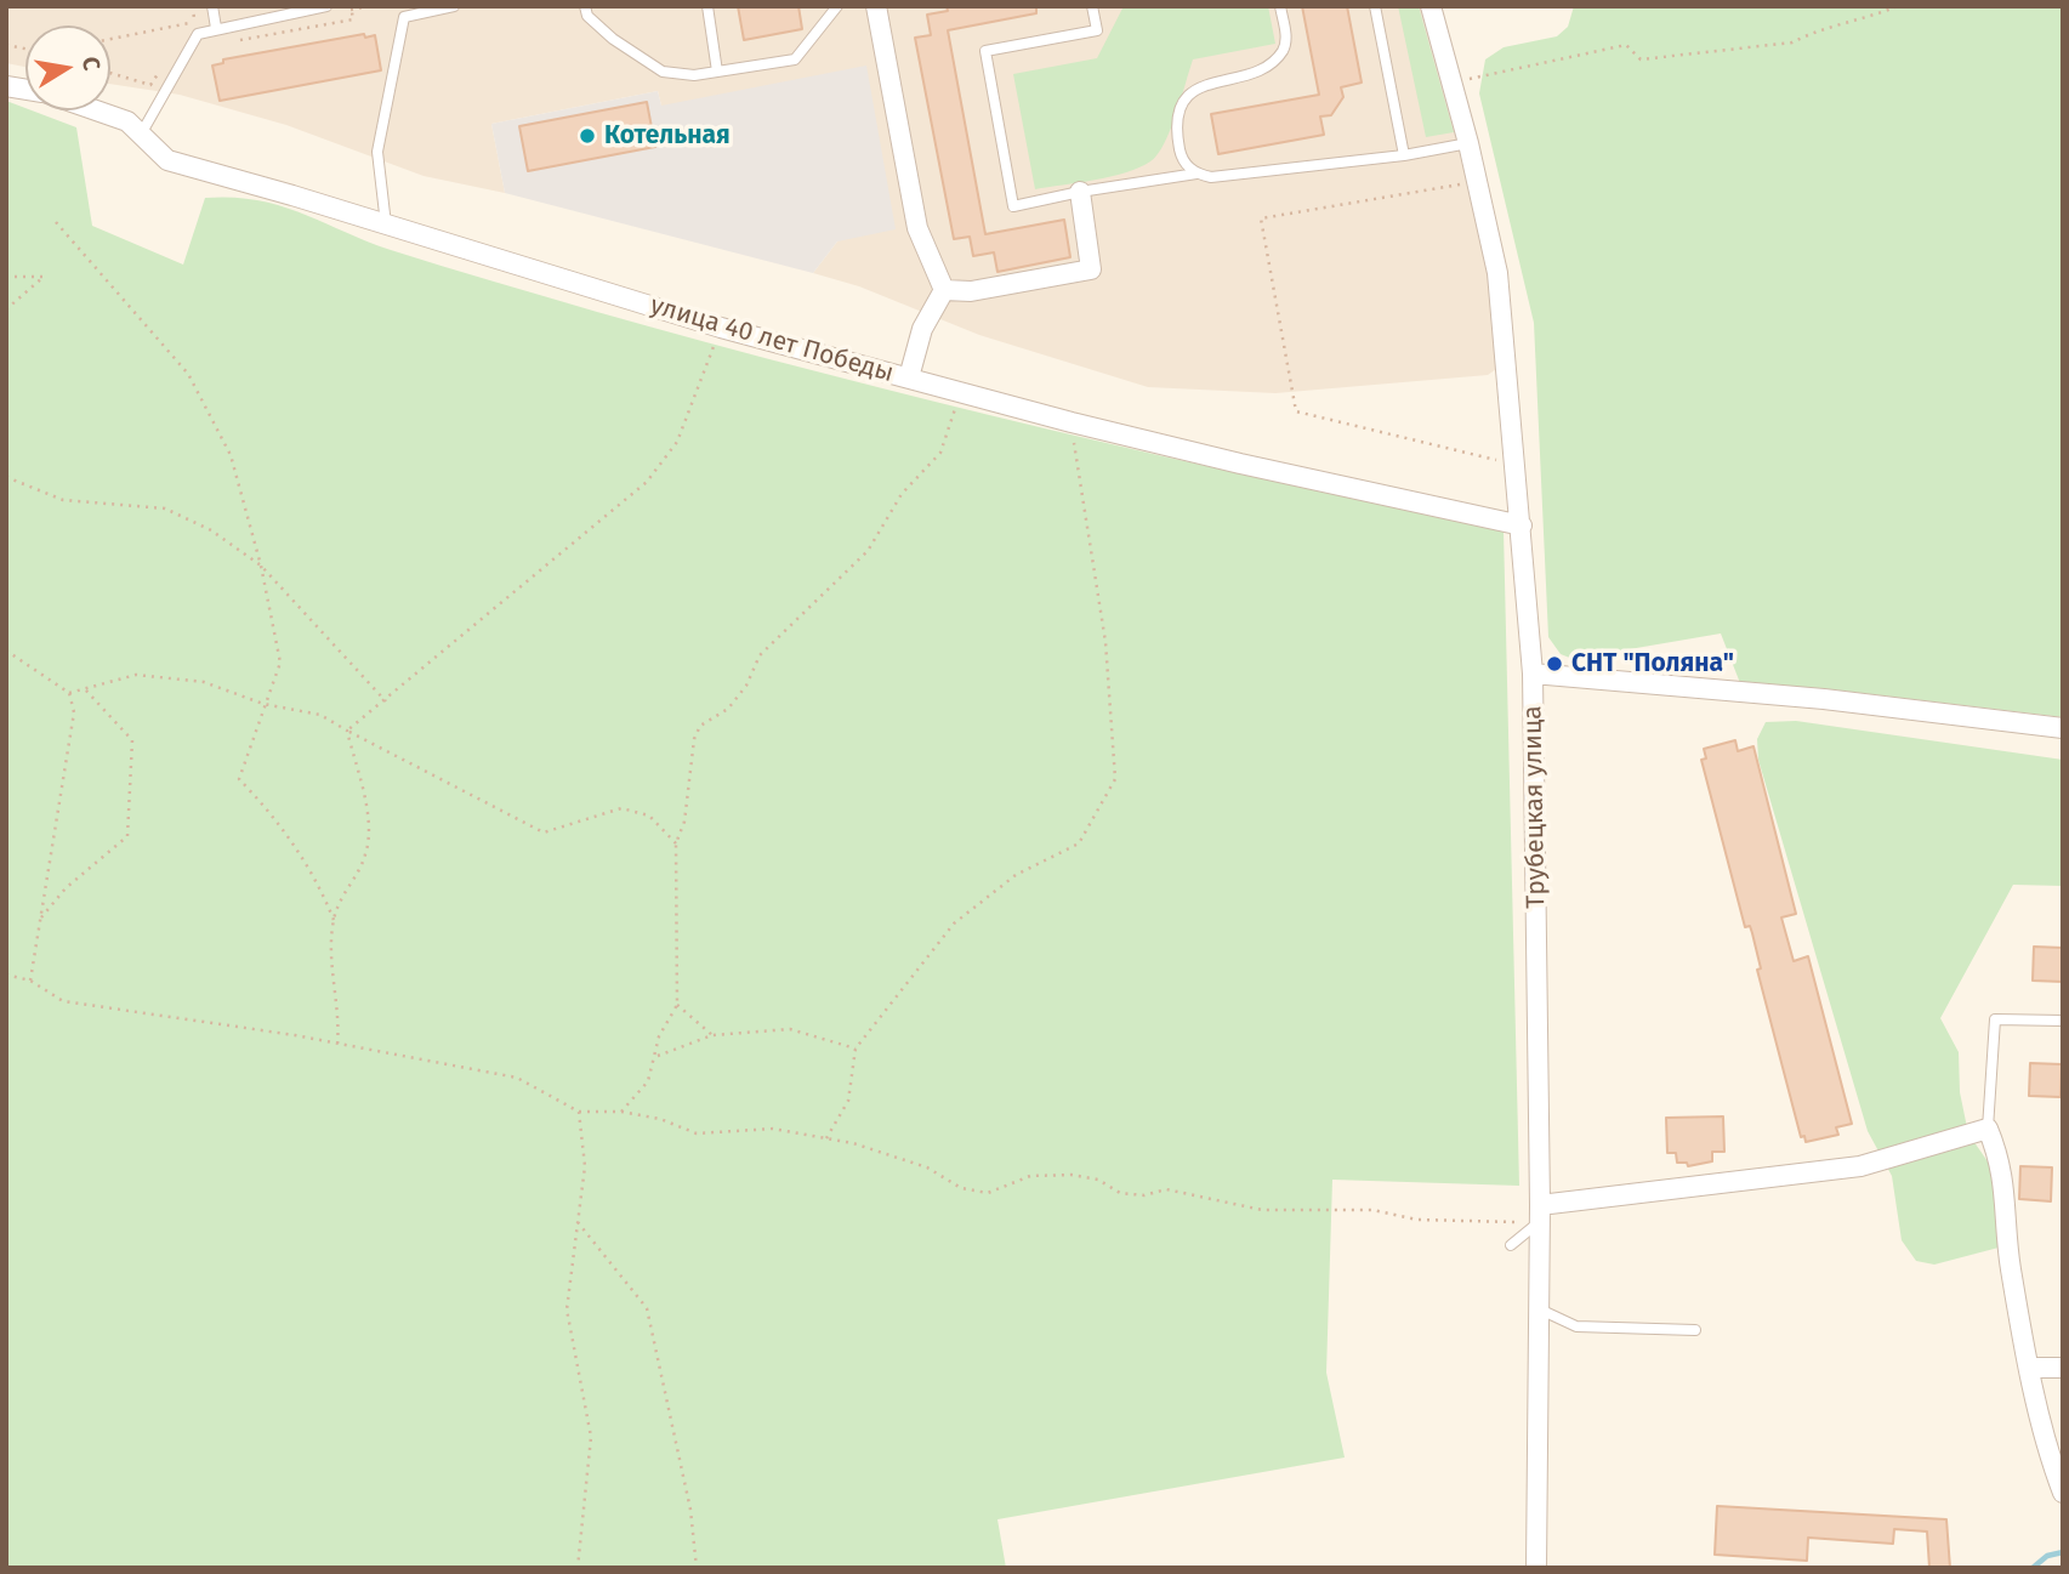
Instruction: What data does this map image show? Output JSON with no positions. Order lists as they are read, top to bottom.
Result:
{
  "streets": {
    "street": ["улица 40 лет Победы", "Трубецкая улица"]
  },
  "crossings": [
    ["улица 40 лет Победы", "Трубецкая улица"]
  ],
  "places": ["Котельная", "СНТ \"Поляна\""],
  "north": "right"
}
